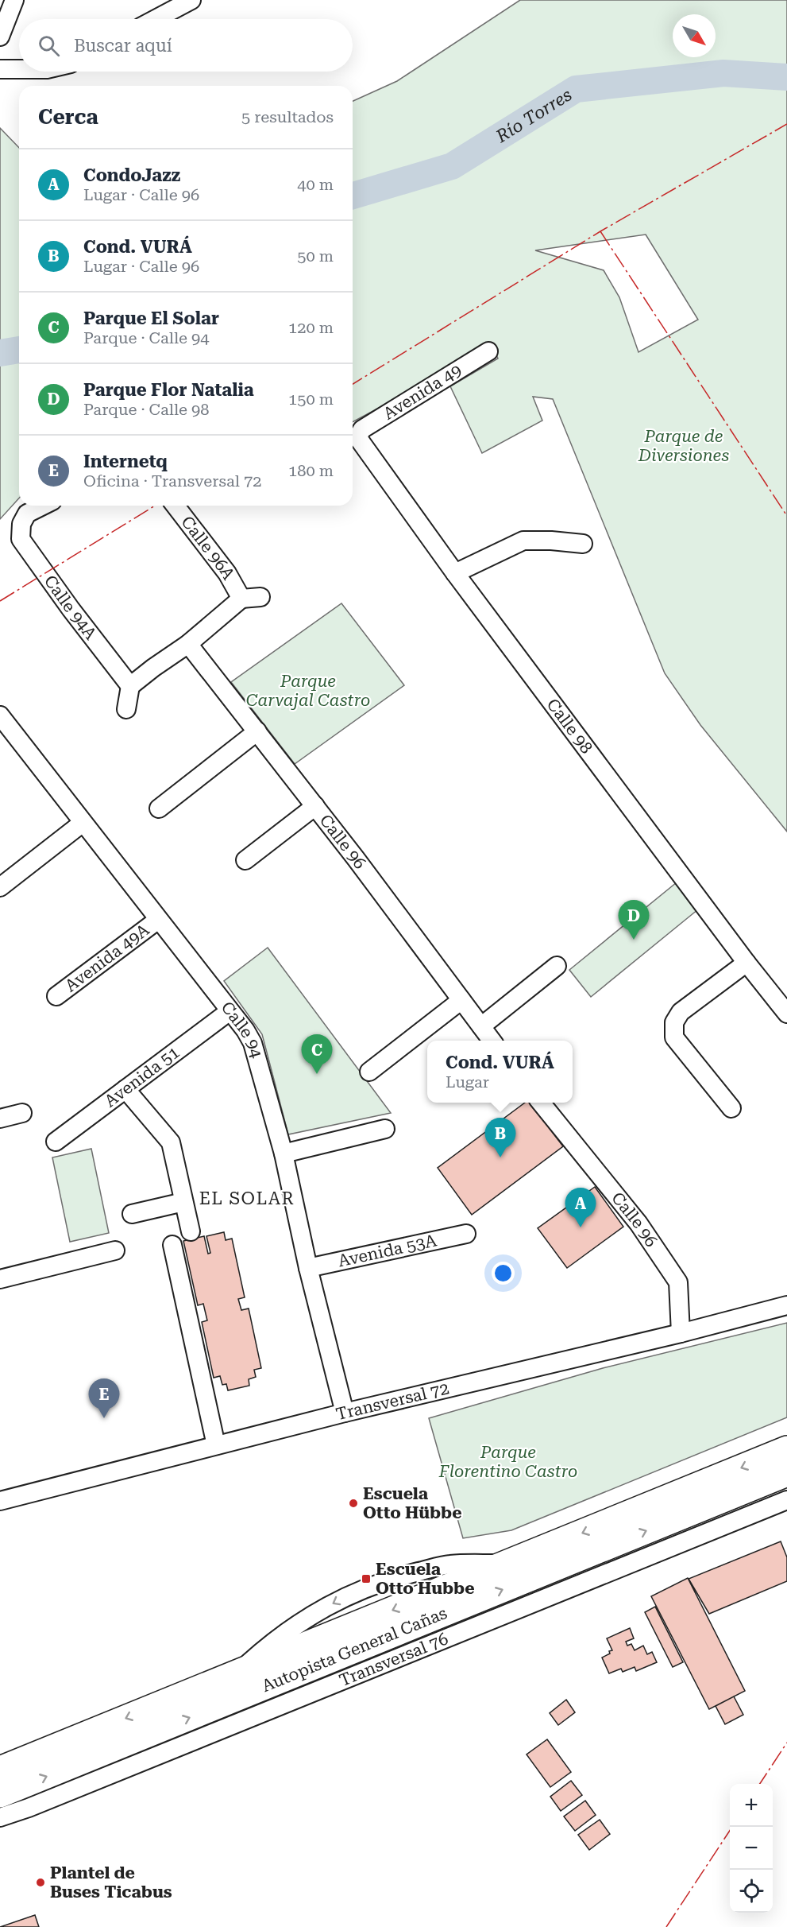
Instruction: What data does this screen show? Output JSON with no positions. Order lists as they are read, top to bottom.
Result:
{
  "streets": {
    "highway": ["Autopista General Cañas"],
    "street": [
      "Avenida 49",
      "Calle 96A",
      "Calle 94A",
      "Calle 98",
      "Calle 96",
      "Avenida 49A",
      "Calle 94",
      "Avenida 51",
      "Avenida 53A",
      "Transversal 72",
      "Transversal 76"
    ]
  },
  "crossings": [
    ["Avenida 49", "Calle 98"],
    ["Calle 96", "Transversal 72"],
    ["Avenida 49A", "Calle 94"],
    ["Calle 94", "Avenida 51"],
    ["Calle 94", "Avenida 53A"],
    ["Calle 94", "Transversal 72"]
  ],
  "districts": ["EL SOLAR"],
  "water": ["Río Torres"],
  "parks": ["Parque de Diversiones", "Parque Carvajal Castro", "Parque Florentino Castro"],
  "places": {
    "other": ["Escuela Otto Hübbe", "Plantel de Buses Ticabus"],
    "transit": ["Escuela Otto Hubbe"]
  },
  "north": "bottom right",
  "page": {
    "search": "Buscar aquí",
    "heading": ["Cerca", "5 resultados"],
    "list": [
      {
        "mark": "A",
        "name": "CondoJazz",
        "note": "Lugar · Calle 96",
        "value": "40 m"
      },
      {
        "mark": "B",
        "name": "Cond. VURÁ",
        "note": "Lugar · Calle 96",
        "value": "50 m"
      },
      {
        "mark": "C",
        "name": "Parque El Solar",
        "note": "Parque · Calle 94",
        "value": "120 m"
      },
      {
        "mark": "D",
        "name": "Parque Flor Natalia",
        "note": "Parque · Calle 98",
        "value": "150 m"
      },
      {
        "mark": "E",
        "name": "Internetq",
        "note": "Oficina · Transversal 72",
        "value": "180 m"
      }
    ],
    "pins": [
      "D",
      "C",
      "B",
      "A",
      "E"
    ],
    "popup": ["Cond. VURÁ", "Lugar"],
    "map_buttons": ["+", "−"]
  }
}
